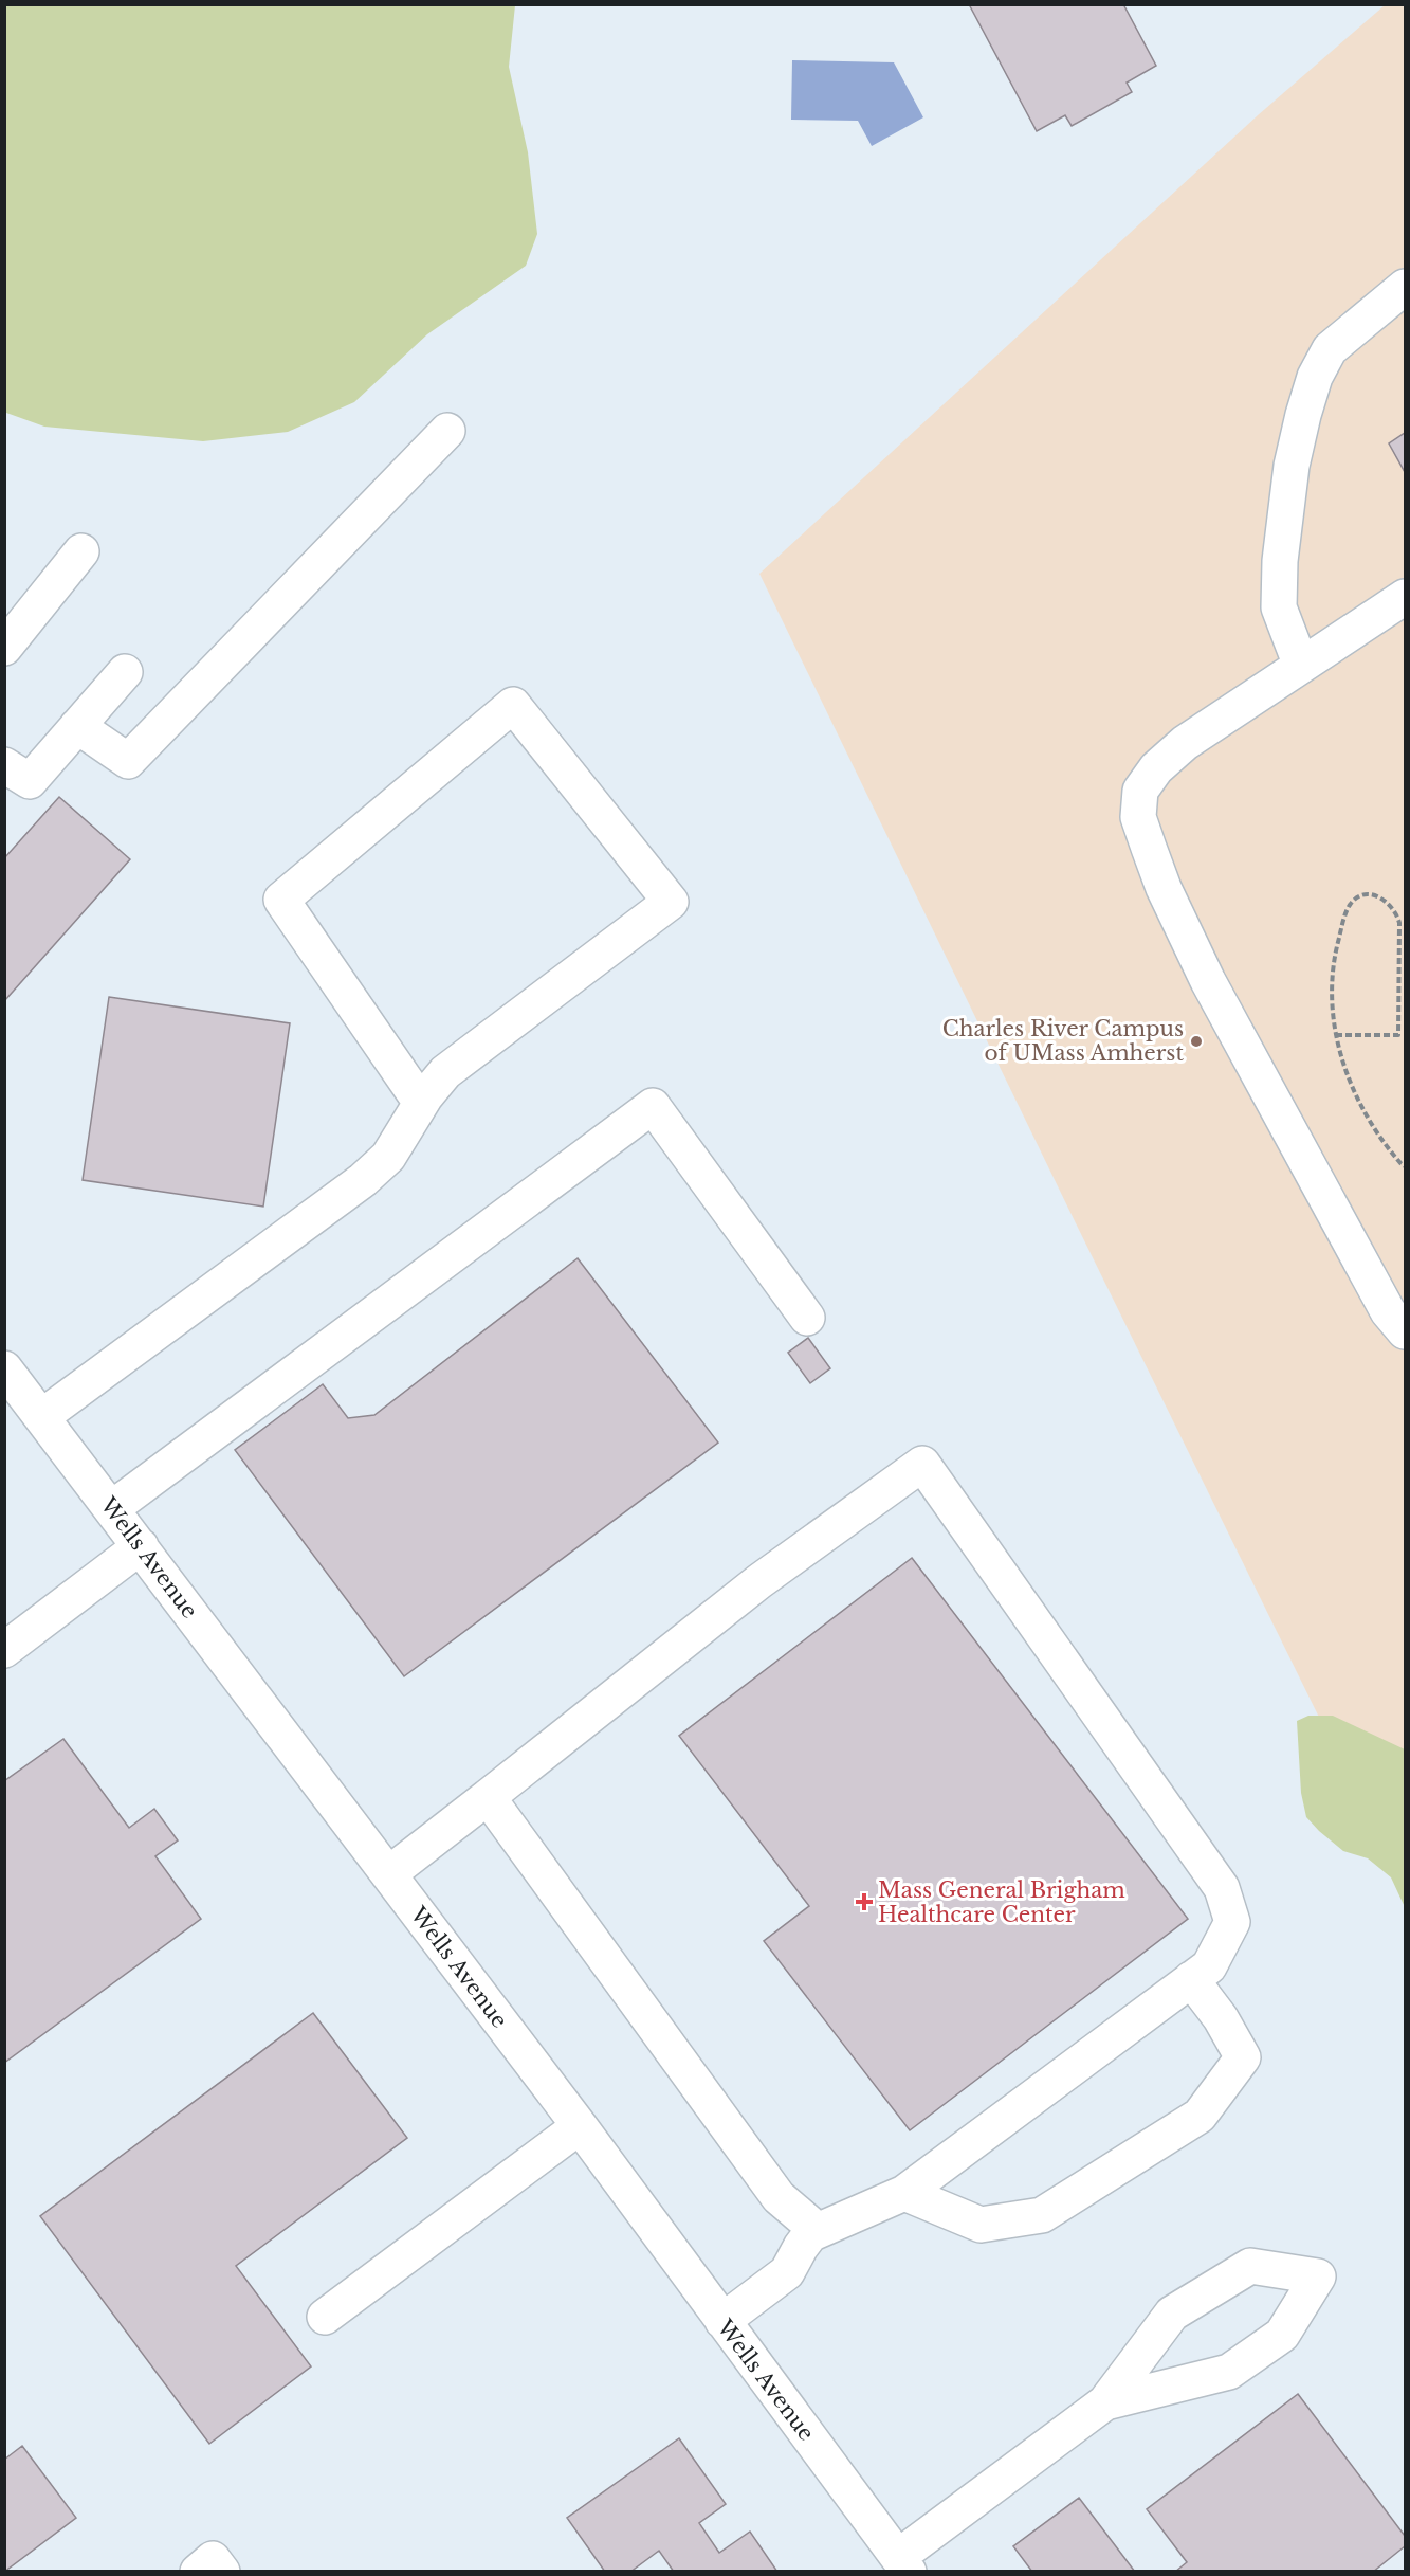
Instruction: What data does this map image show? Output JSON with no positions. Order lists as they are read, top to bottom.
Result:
{
  "streets": {
    "street": ["Wells Avenue"]
  },
  "places": {
    "other": ["Charles River Campus of UMass Amherst"],
    "health": ["Mass General Brigham Healthcare Center"]
  }
}
